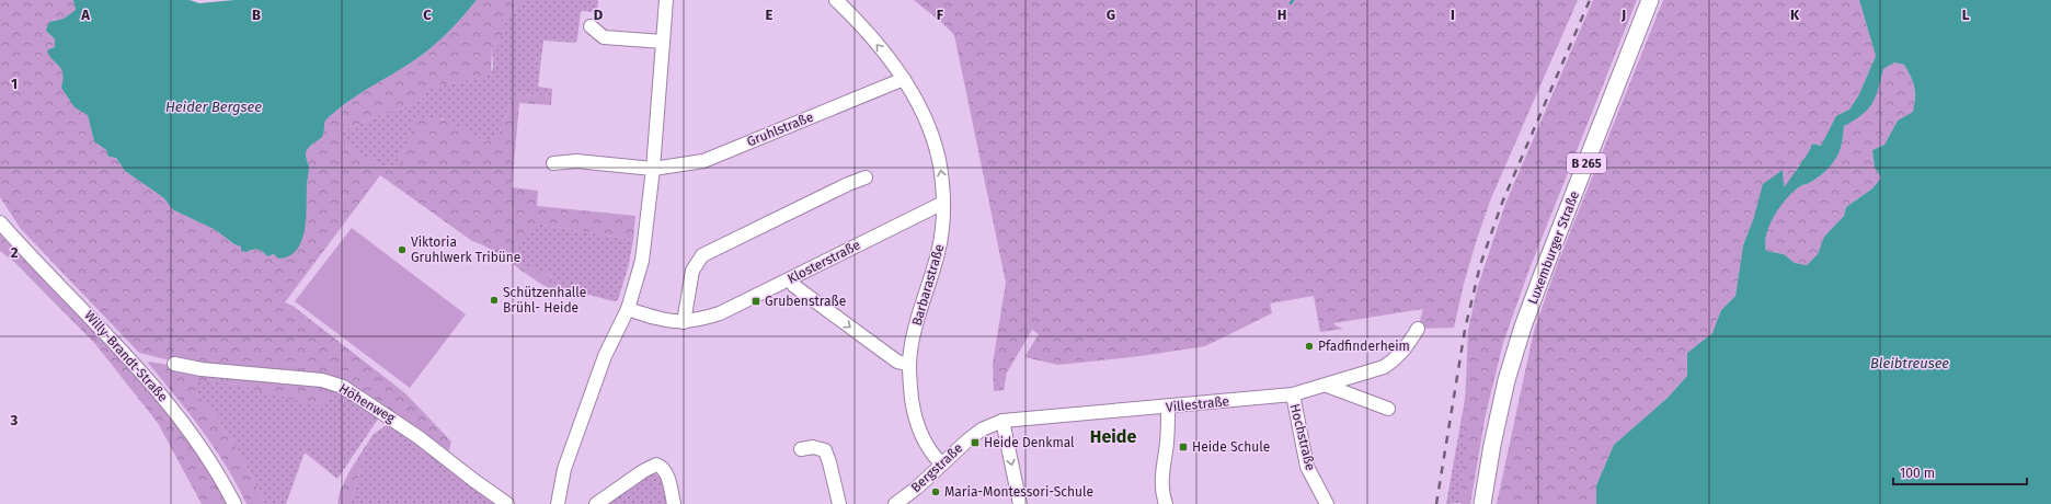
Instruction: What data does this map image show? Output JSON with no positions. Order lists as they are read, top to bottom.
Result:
{
  "streets": {
    "main road": ["B 265", "Luxemburger Straße"],
    "street": [
      "Gruhlstraße",
      "Klosterstraße",
      "Barbarastraße",
      "Willy-Brandt-Straße",
      "Höhenweg",
      "Villestraße",
      "Hochstraße",
      "Bergstraße"
    ]
  },
  "crossings": [
    ["Gruhlstraße", "Barbarastraße"],
    ["Klosterstraße", "Barbarastraße"],
    ["Barbarastraße", "Bergstraße"],
    ["Villestraße", "Hochstraße"],
    ["Villestraße", "Bergstraße"]
  ],
  "one_way": ["Barbarastraße"],
  "districts": ["Heide"],
  "water": ["Heider Bergsee", "Bleibtreusee"],
  "places": {
    "other": [
      "Viktoria Gruhlwerk Tribüne",
      "Schützenhalle Brühl- Heide",
      "Pfadfinderheim",
      "Maria-Montessori-Schule"
    ],
    "transit": ["Grubenstraße", "Heide Denkmal", "Heide Schule"]
  },
  "scale_bar": "100 m",
  "grid": {
    "columns": [
      "A",
      "B",
      "C",
      "D",
      "E",
      "F",
      "G",
      "H",
      "I",
      "J",
      "K",
      "L"
    ],
    "rows": ["1", "2", "3"]
  }
}
